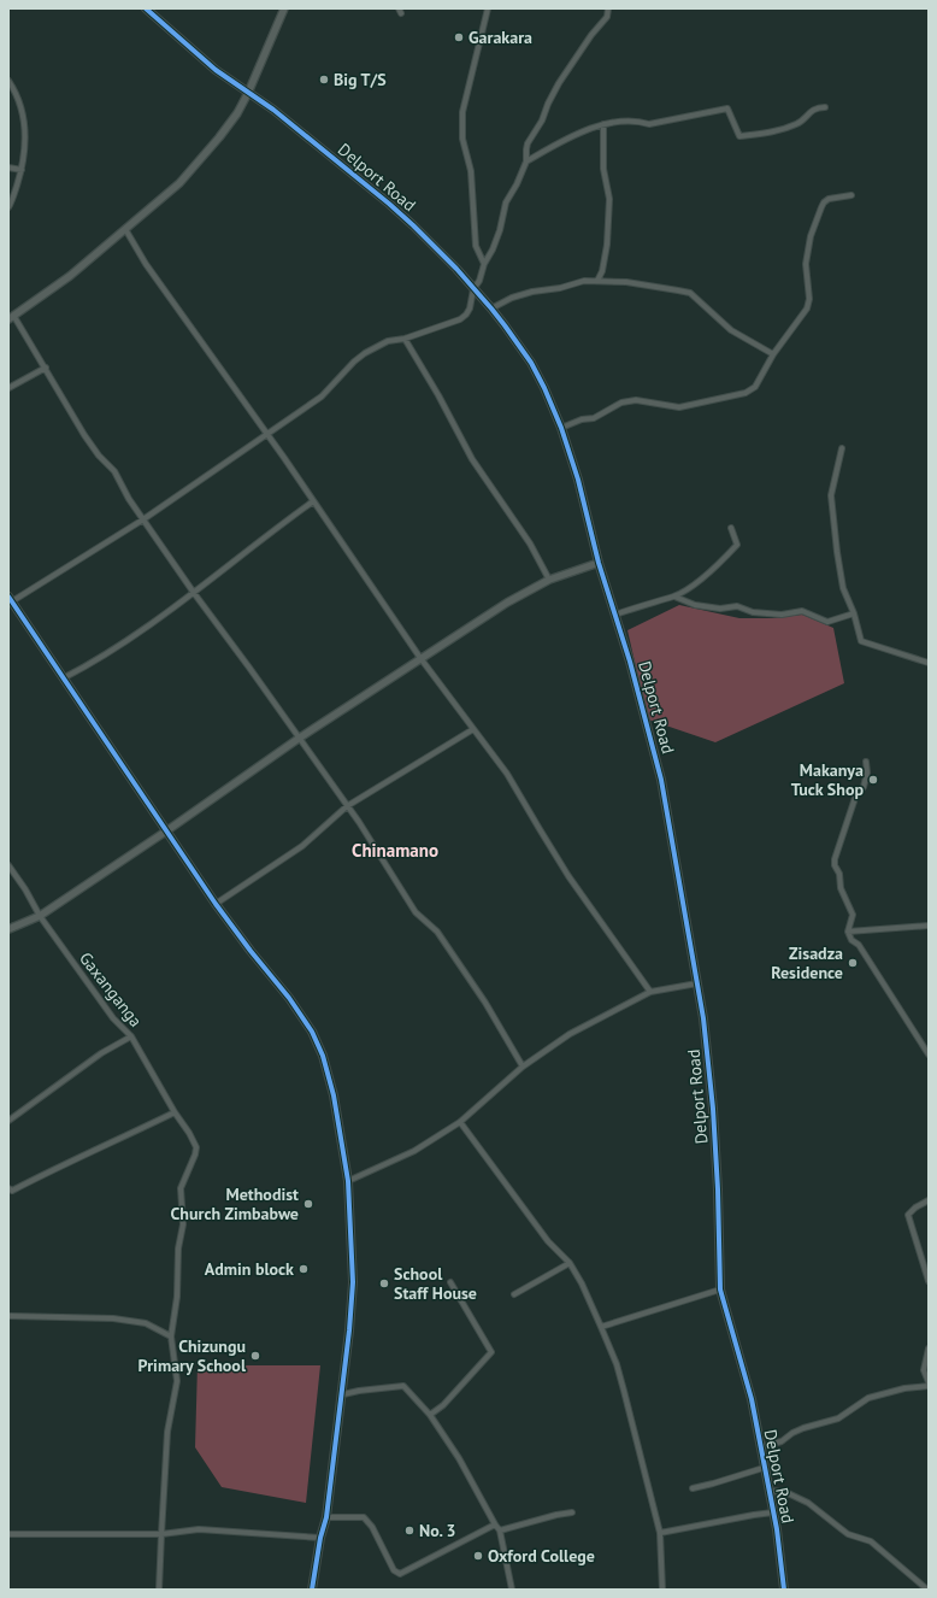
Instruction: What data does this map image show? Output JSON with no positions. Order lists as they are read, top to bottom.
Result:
{
  "streets": {
    "street": ["Delport Road", "Gaxanganga"]
  },
  "districts": ["Chinamano"],
  "places": [
    "Garakara",
    "Big T/S",
    "Makanya Tuck Shop",
    "Zisadza Residence",
    "Methodist Church Zimbabwe",
    "Admin block",
    "School Staff House",
    "Chizungu Primary School",
    "No. 3",
    "Oxford College"
  ]
}
